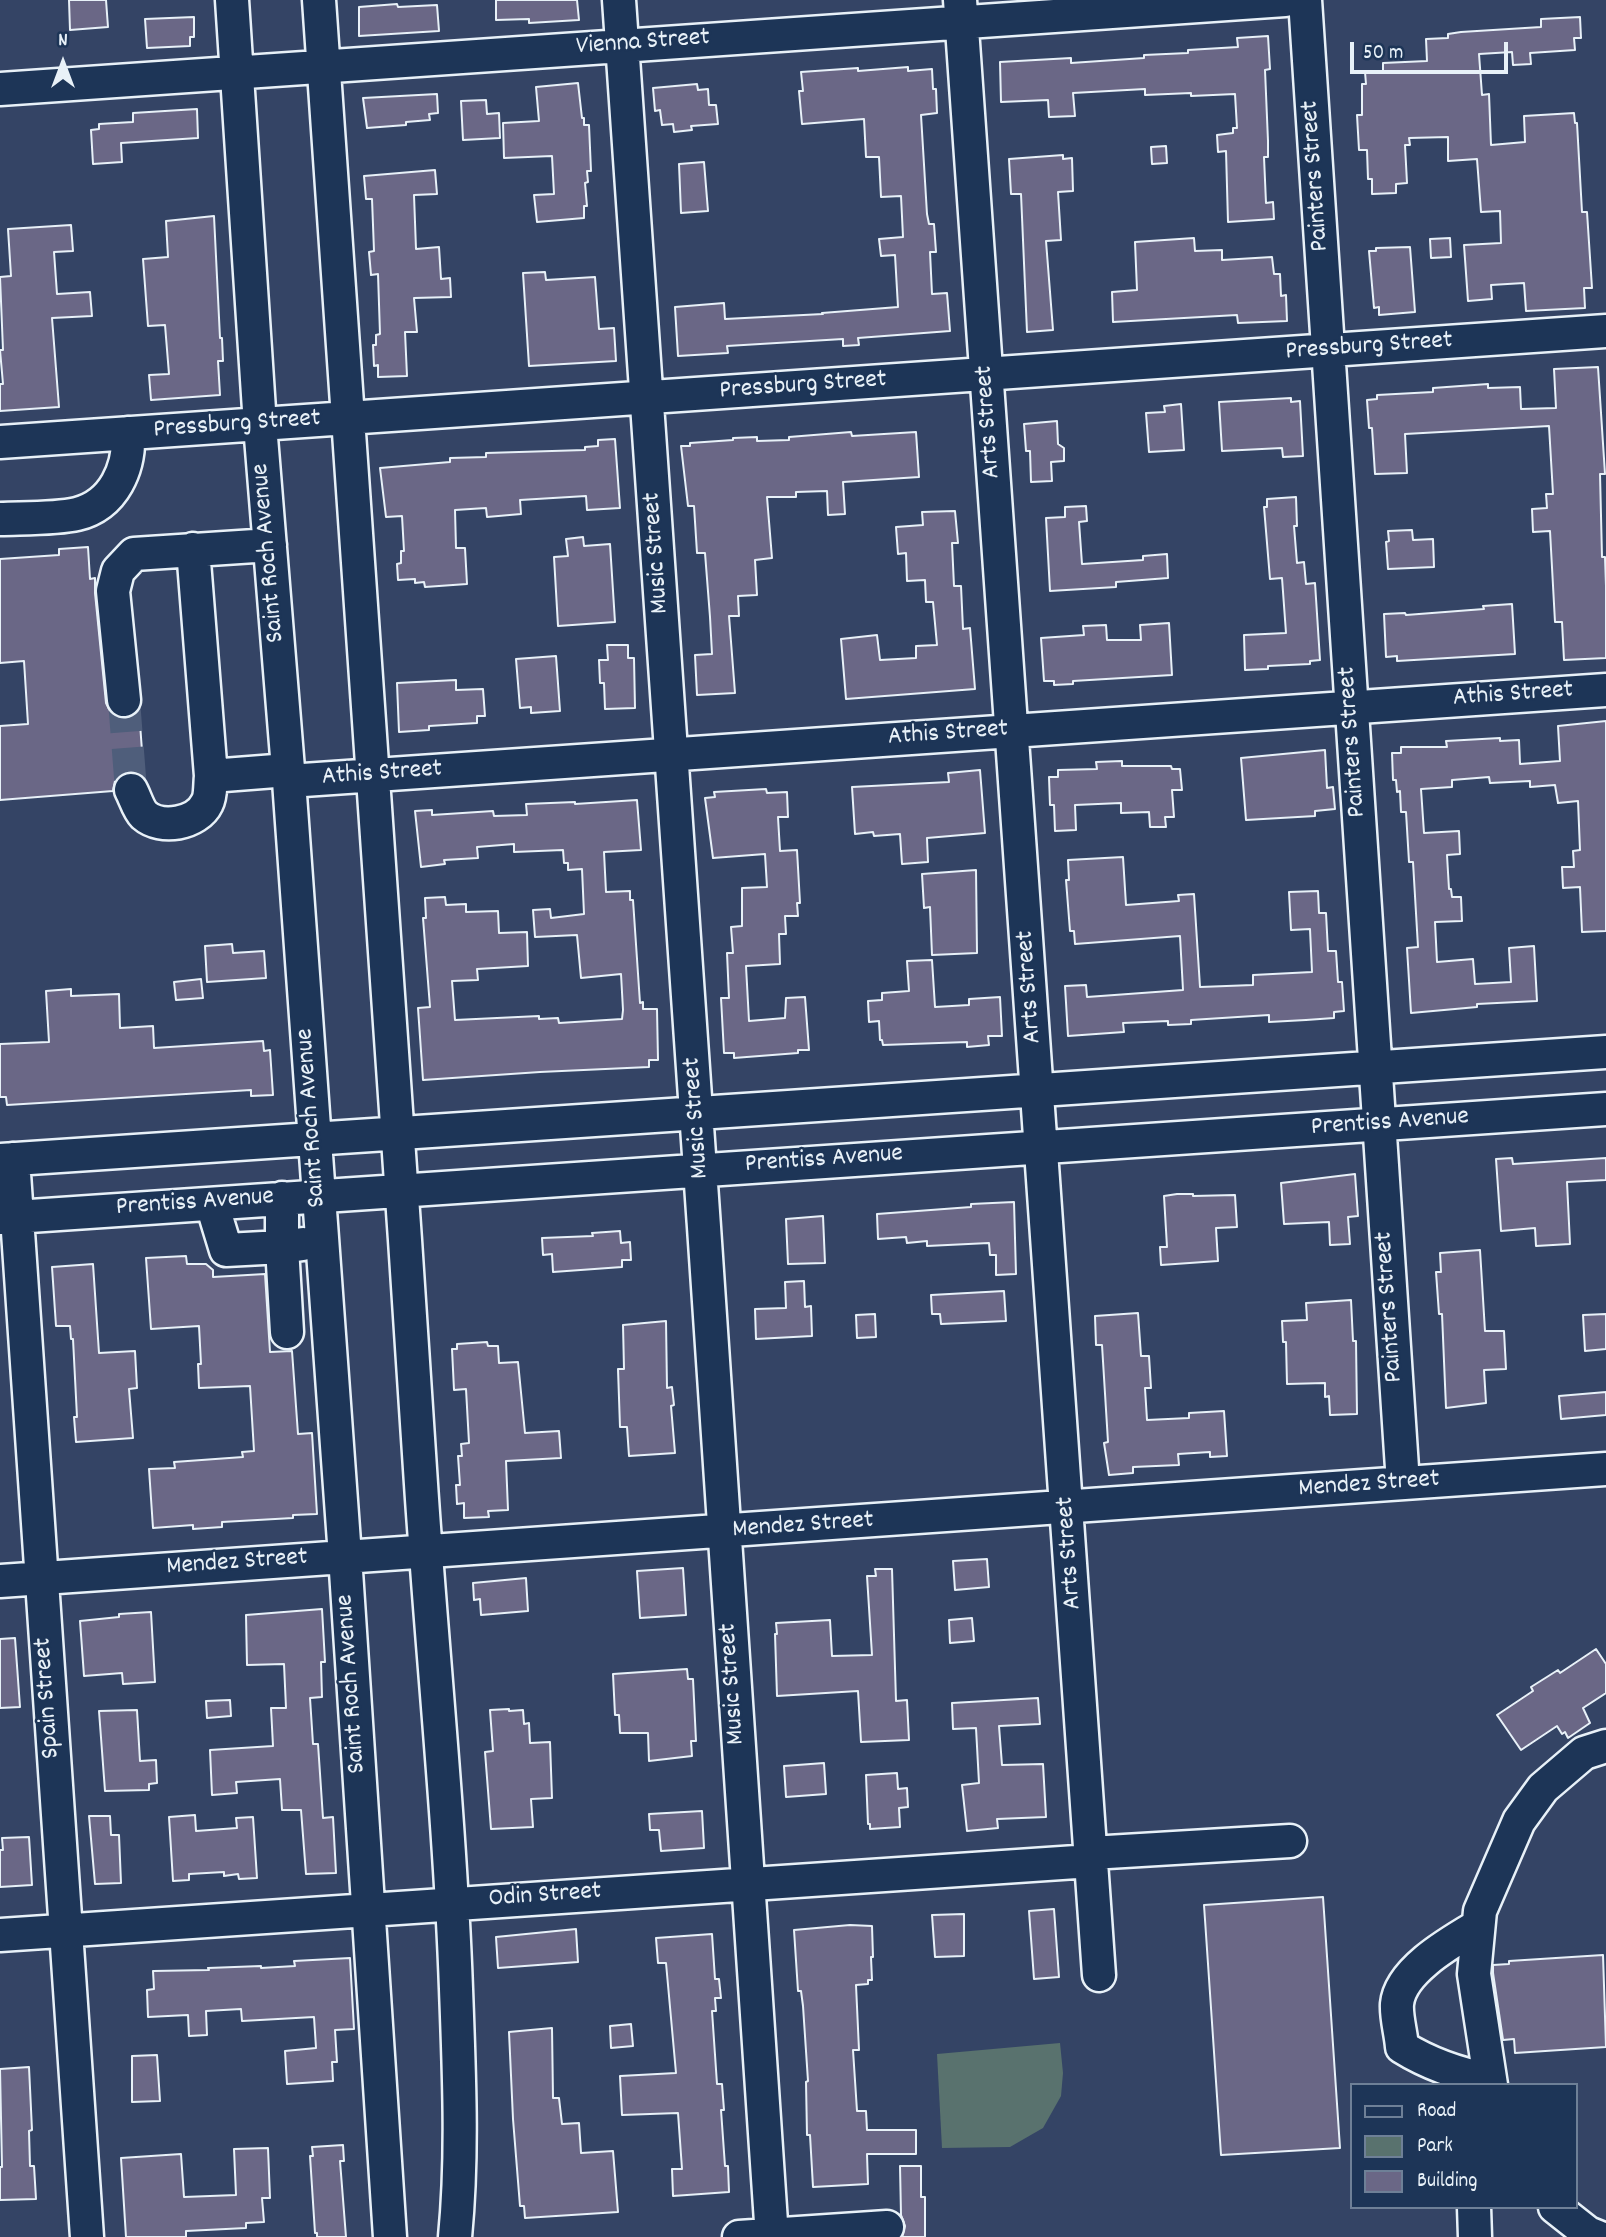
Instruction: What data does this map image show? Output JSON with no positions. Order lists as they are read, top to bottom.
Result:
{
  "streets": {
    "street": [
      "Vienna Street",
      "Painters Street",
      "Pressburg Street",
      "Arts Street",
      "Saint Roch Avenue",
      "Music Street",
      "Athis Street",
      "Prentiss Avenue",
      "Mendez Street",
      "Spain Street",
      "Odin Street"
    ]
  },
  "crossings": [
    ["Vienna Street", "Arts Street"],
    ["Vienna Street", "Saint Roch Avenue"],
    ["Vienna Street", "Music Street"],
    ["Painters Street", "Pressburg Street"],
    ["Painters Street", "Athis Street"],
    ["Painters Street", "Prentiss Avenue"],
    ["Painters Street", "Mendez Street"],
    ["Pressburg Street", "Arts Street"],
    ["Pressburg Street", "Saint Roch Avenue"],
    ["Pressburg Street", "Music Street"],
    ["Arts Street", "Athis Street"],
    ["Arts Street", "Prentiss Avenue"],
    ["Arts Street", "Mendez Street"],
    ["Arts Street", "Odin Street"],
    ["Saint Roch Avenue", "Athis Street"],
    ["Saint Roch Avenue", "Prentiss Avenue"],
    ["Saint Roch Avenue", "Mendez Street"],
    ["Saint Roch Avenue", "Odin Street"],
    ["Music Street", "Athis Street"],
    ["Music Street", "Prentiss Avenue"],
    ["Music Street", "Mendez Street"],
    ["Music Street", "Odin Street"],
    ["Prentiss Avenue", "Spain Street"],
    ["Mendez Street", "Spain Street"],
    ["Spain Street", "Odin Street"]
  ],
  "legend": ["Road", "Park", "Building"],
  "scale_bar": "50 m",
  "north": "top"
}
